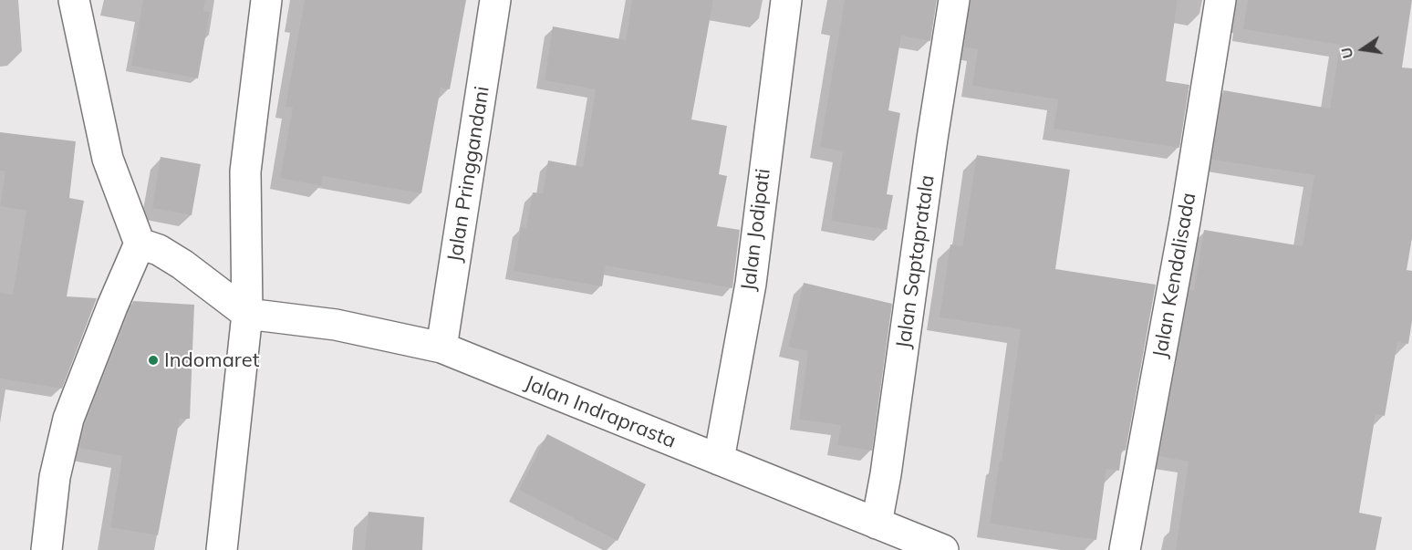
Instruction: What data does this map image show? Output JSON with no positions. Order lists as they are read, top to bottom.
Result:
{
  "streets": {
    "street": [
      "Jalan Pringgandani",
      "Jalan Jodipati",
      "Jalan Saptapratala",
      "Jalan Kendalisada",
      "Jalan Indraprasta"
    ]
  },
  "crossings": [
    ["Jalan Pringgandani", "Jalan Indraprasta"],
    ["Jalan Jodipati", "Jalan Indraprasta"],
    ["Jalan Saptapratala", "Jalan Indraprasta"]
  ],
  "places": ["Indomaret"],
  "north": "left"
}
